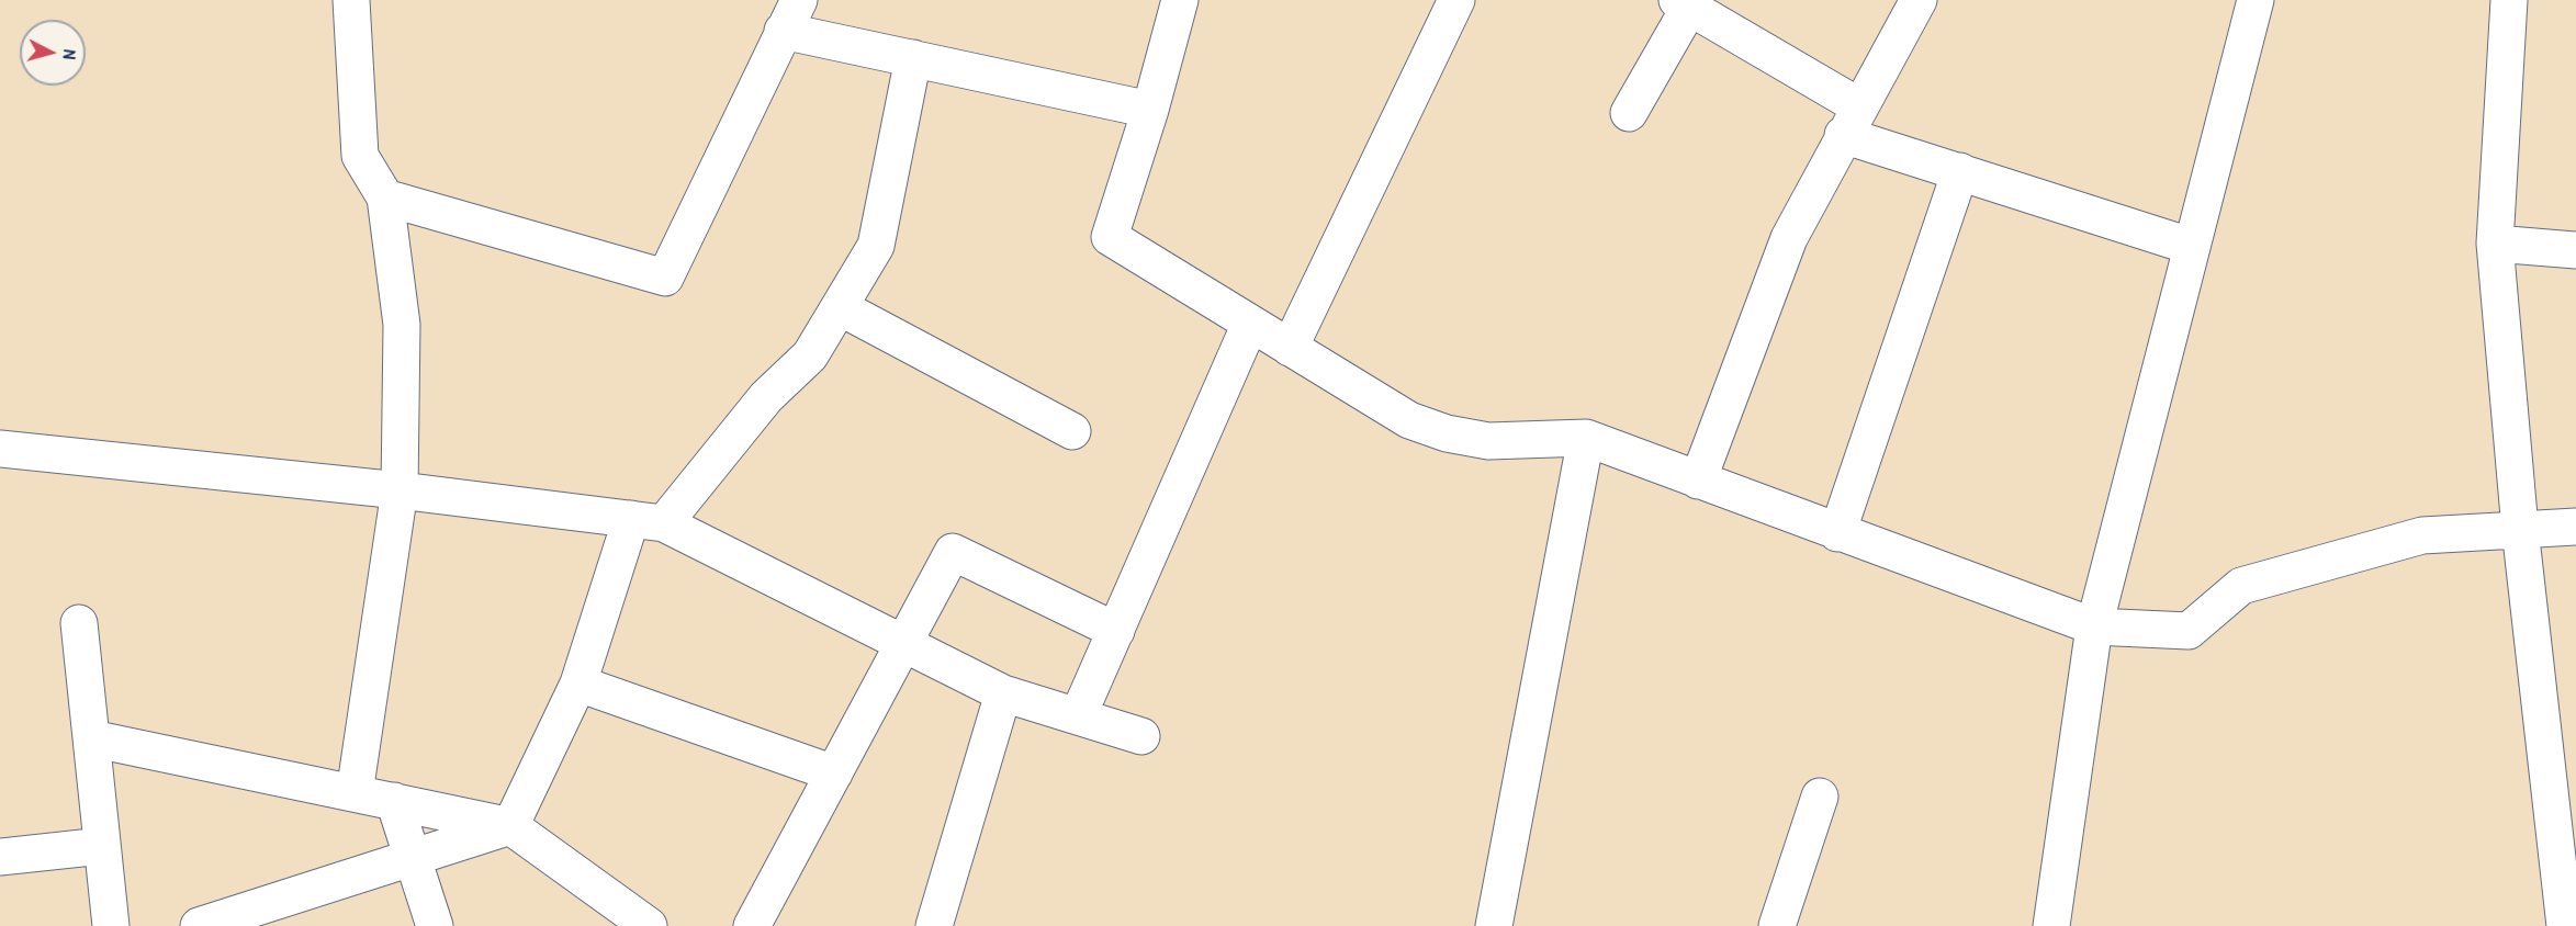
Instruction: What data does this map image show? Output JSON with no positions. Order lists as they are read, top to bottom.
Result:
{
  "north": "right"
}
